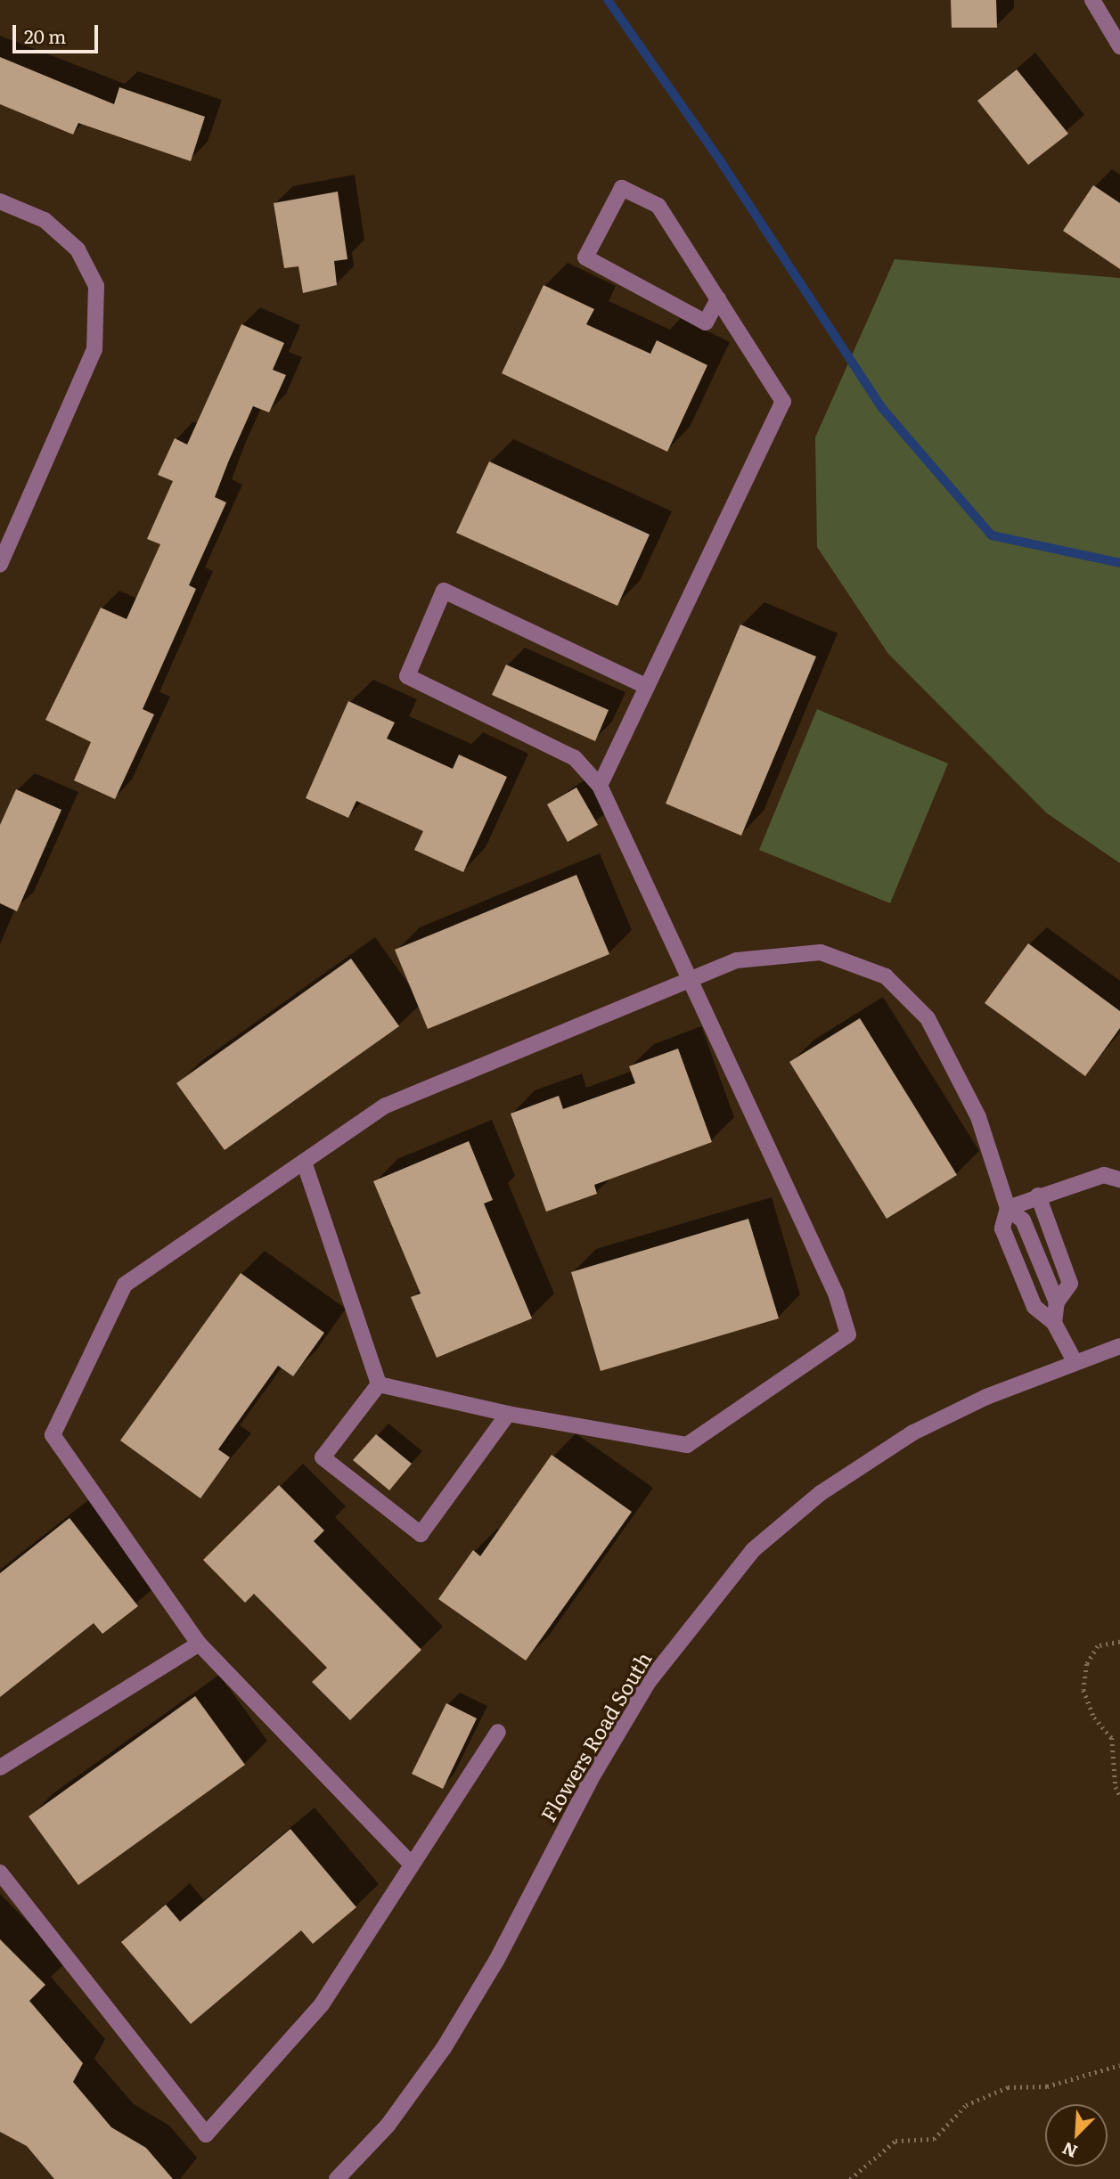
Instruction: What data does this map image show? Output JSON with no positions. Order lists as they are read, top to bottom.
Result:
{
  "streets": {
    "street": ["Flowers Road South"]
  },
  "scale_bar": "20 m",
  "north": "bottom left"
}
